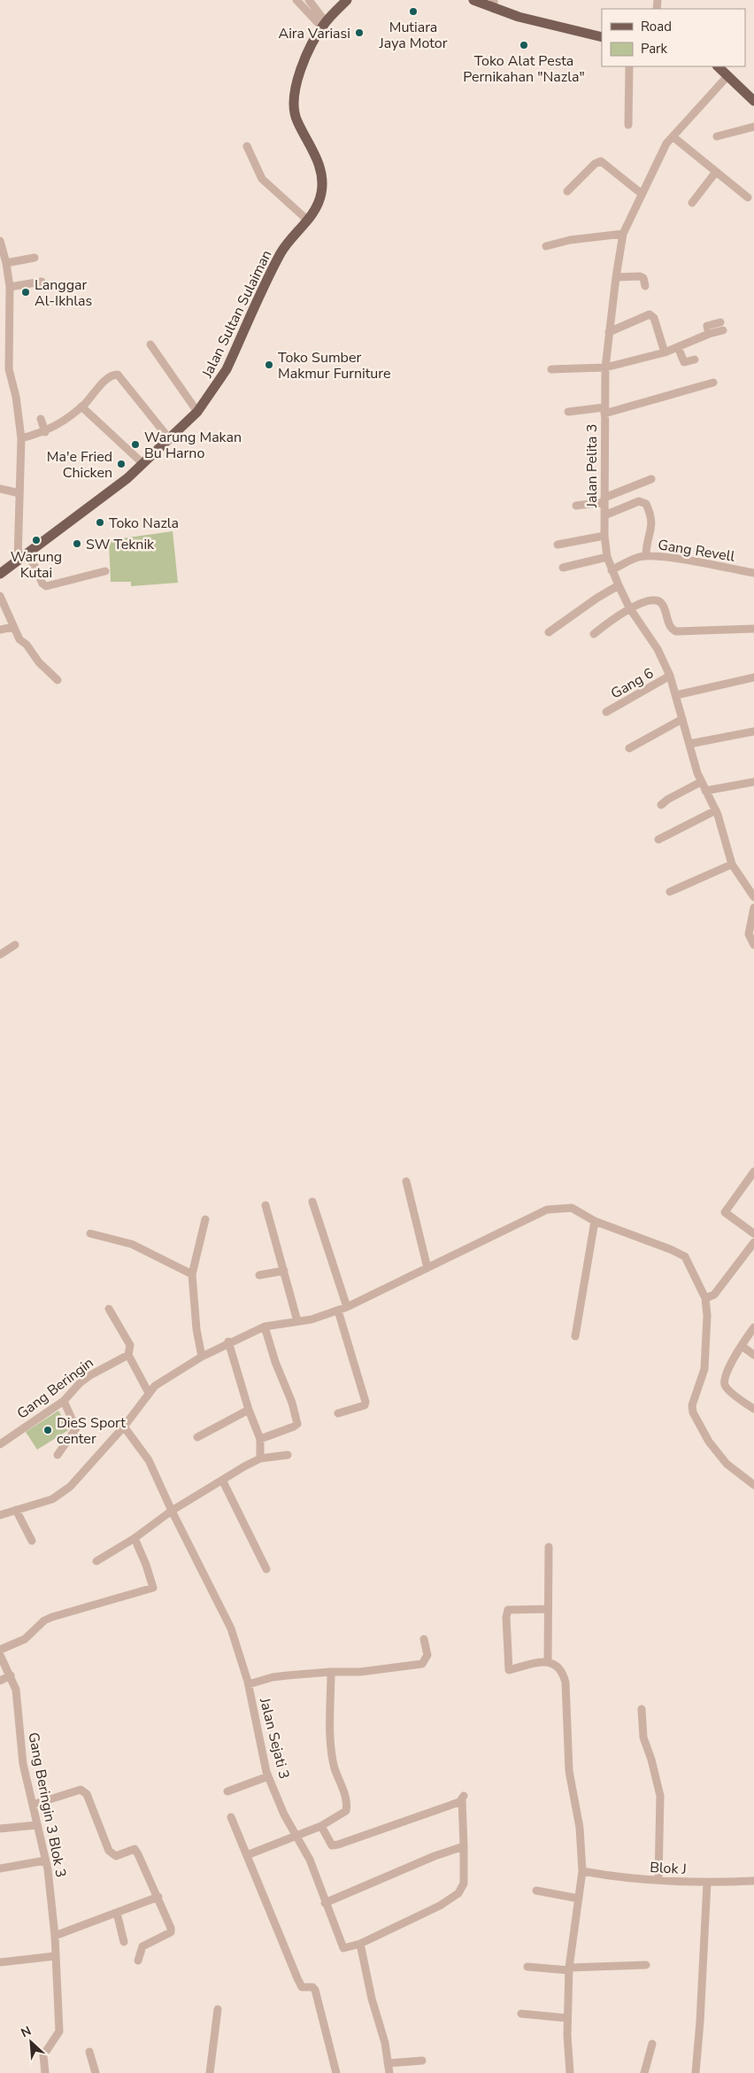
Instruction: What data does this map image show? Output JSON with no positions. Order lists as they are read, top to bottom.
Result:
{
  "streets": {
    "main road": ["Jalan Sultan Sulaiman"],
    "street": [
      "Jalan Pelita 3",
      "Gang Revell",
      "Gang 6",
      "Gang Beringin",
      "Jalan Sejati 3",
      "Gang Beringin 3 Blok 3",
      "Blok J"
    ]
  },
  "crossings": [
    ["Jalan Pelita 3", "Gang Revell"],
    ["Jalan Pelita 3", "Gang 6"]
  ],
  "places": [
    "Mutiara Jaya Motor",
    "Aira Variasi",
    "Toko Alat Pesta Pernikahan \"Nazla\"",
    "Langgar Al-Ikhlas",
    "Toko Sumber Makmur Furniture",
    "Warung Makan Bu Harno",
    "Ma'e Fried Chicken",
    "Toko Nazla",
    "Warung Kutai",
    "SW Teknik",
    "DieS Sport center"
  ],
  "legend": ["Road", "Park"],
  "north": "top left"
}
